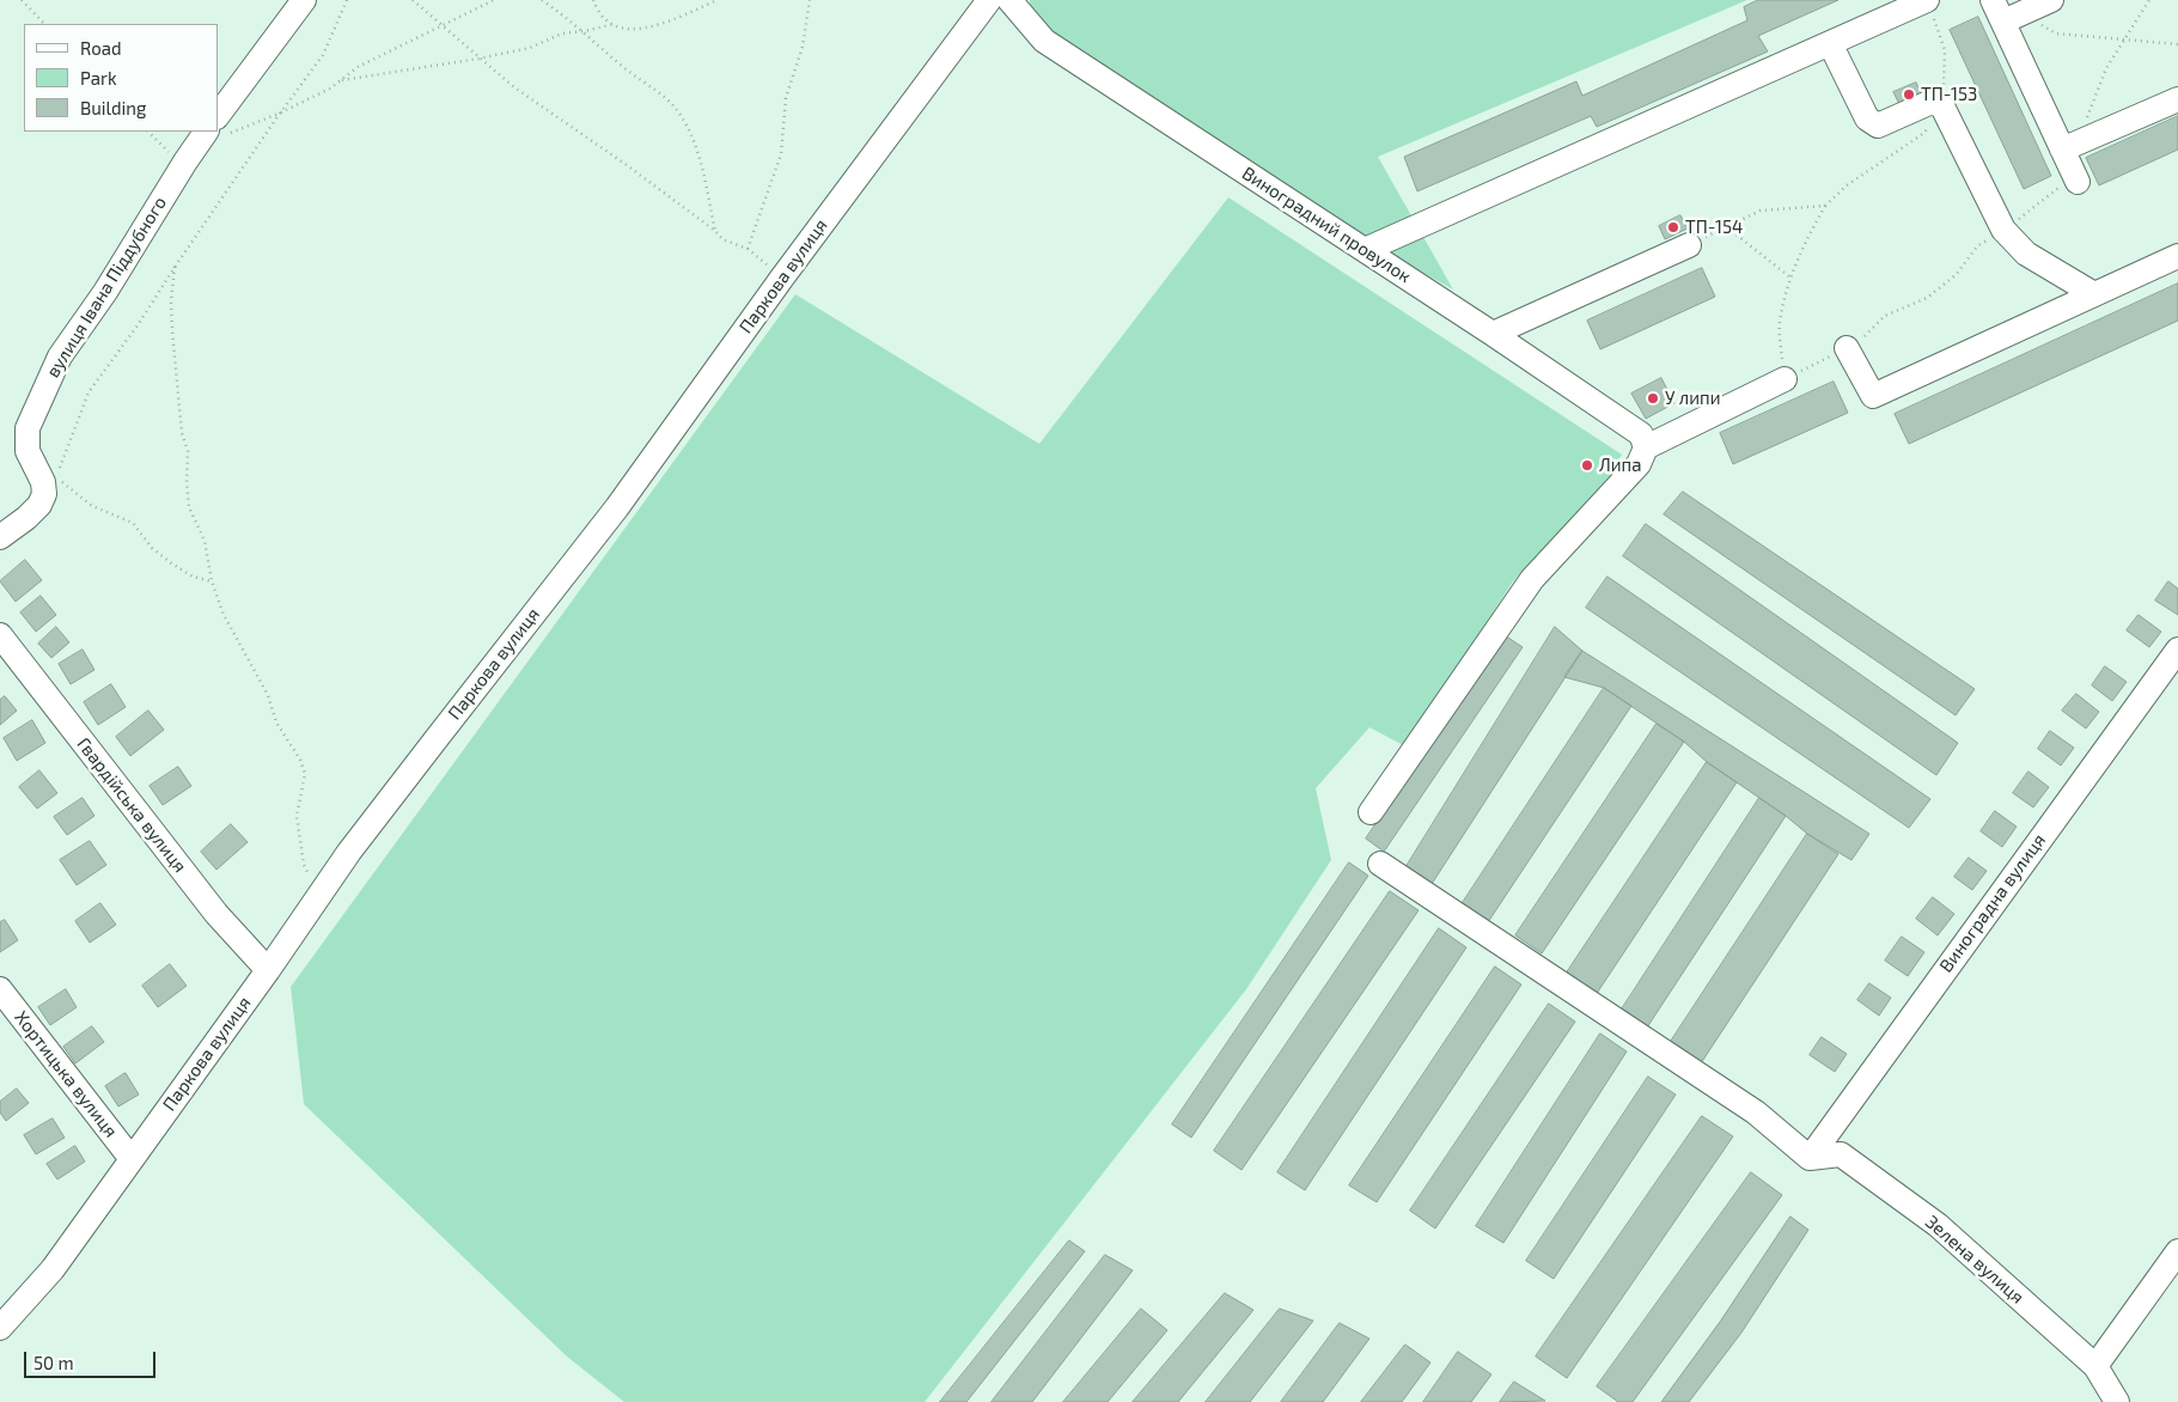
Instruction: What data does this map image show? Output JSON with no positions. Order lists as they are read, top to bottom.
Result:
{
  "streets": {
    "street": [
      "Виноградний провулок",
      "Паркова вулиця",
      "вулиця Івана Піддубного",
      "Гвардійська вулиця",
      "Виноградна вулиця",
      "Хортицька вулиця",
      "Зелена вулиця"
    ]
  },
  "crossings": [
    ["Паркова вулиця", "Гвардійська вулиця"],
    ["Паркова вулиця", "Хортицька вулиця"],
    ["Виноградна вулиця", "Зелена вулиця"]
  ],
  "places": [
    "ТП-153",
    "ТП-154",
    "У липи",
    "Липа"
  ],
  "legend": ["Road", "Park", "Building"],
  "scale_bar": "50 m"
}
